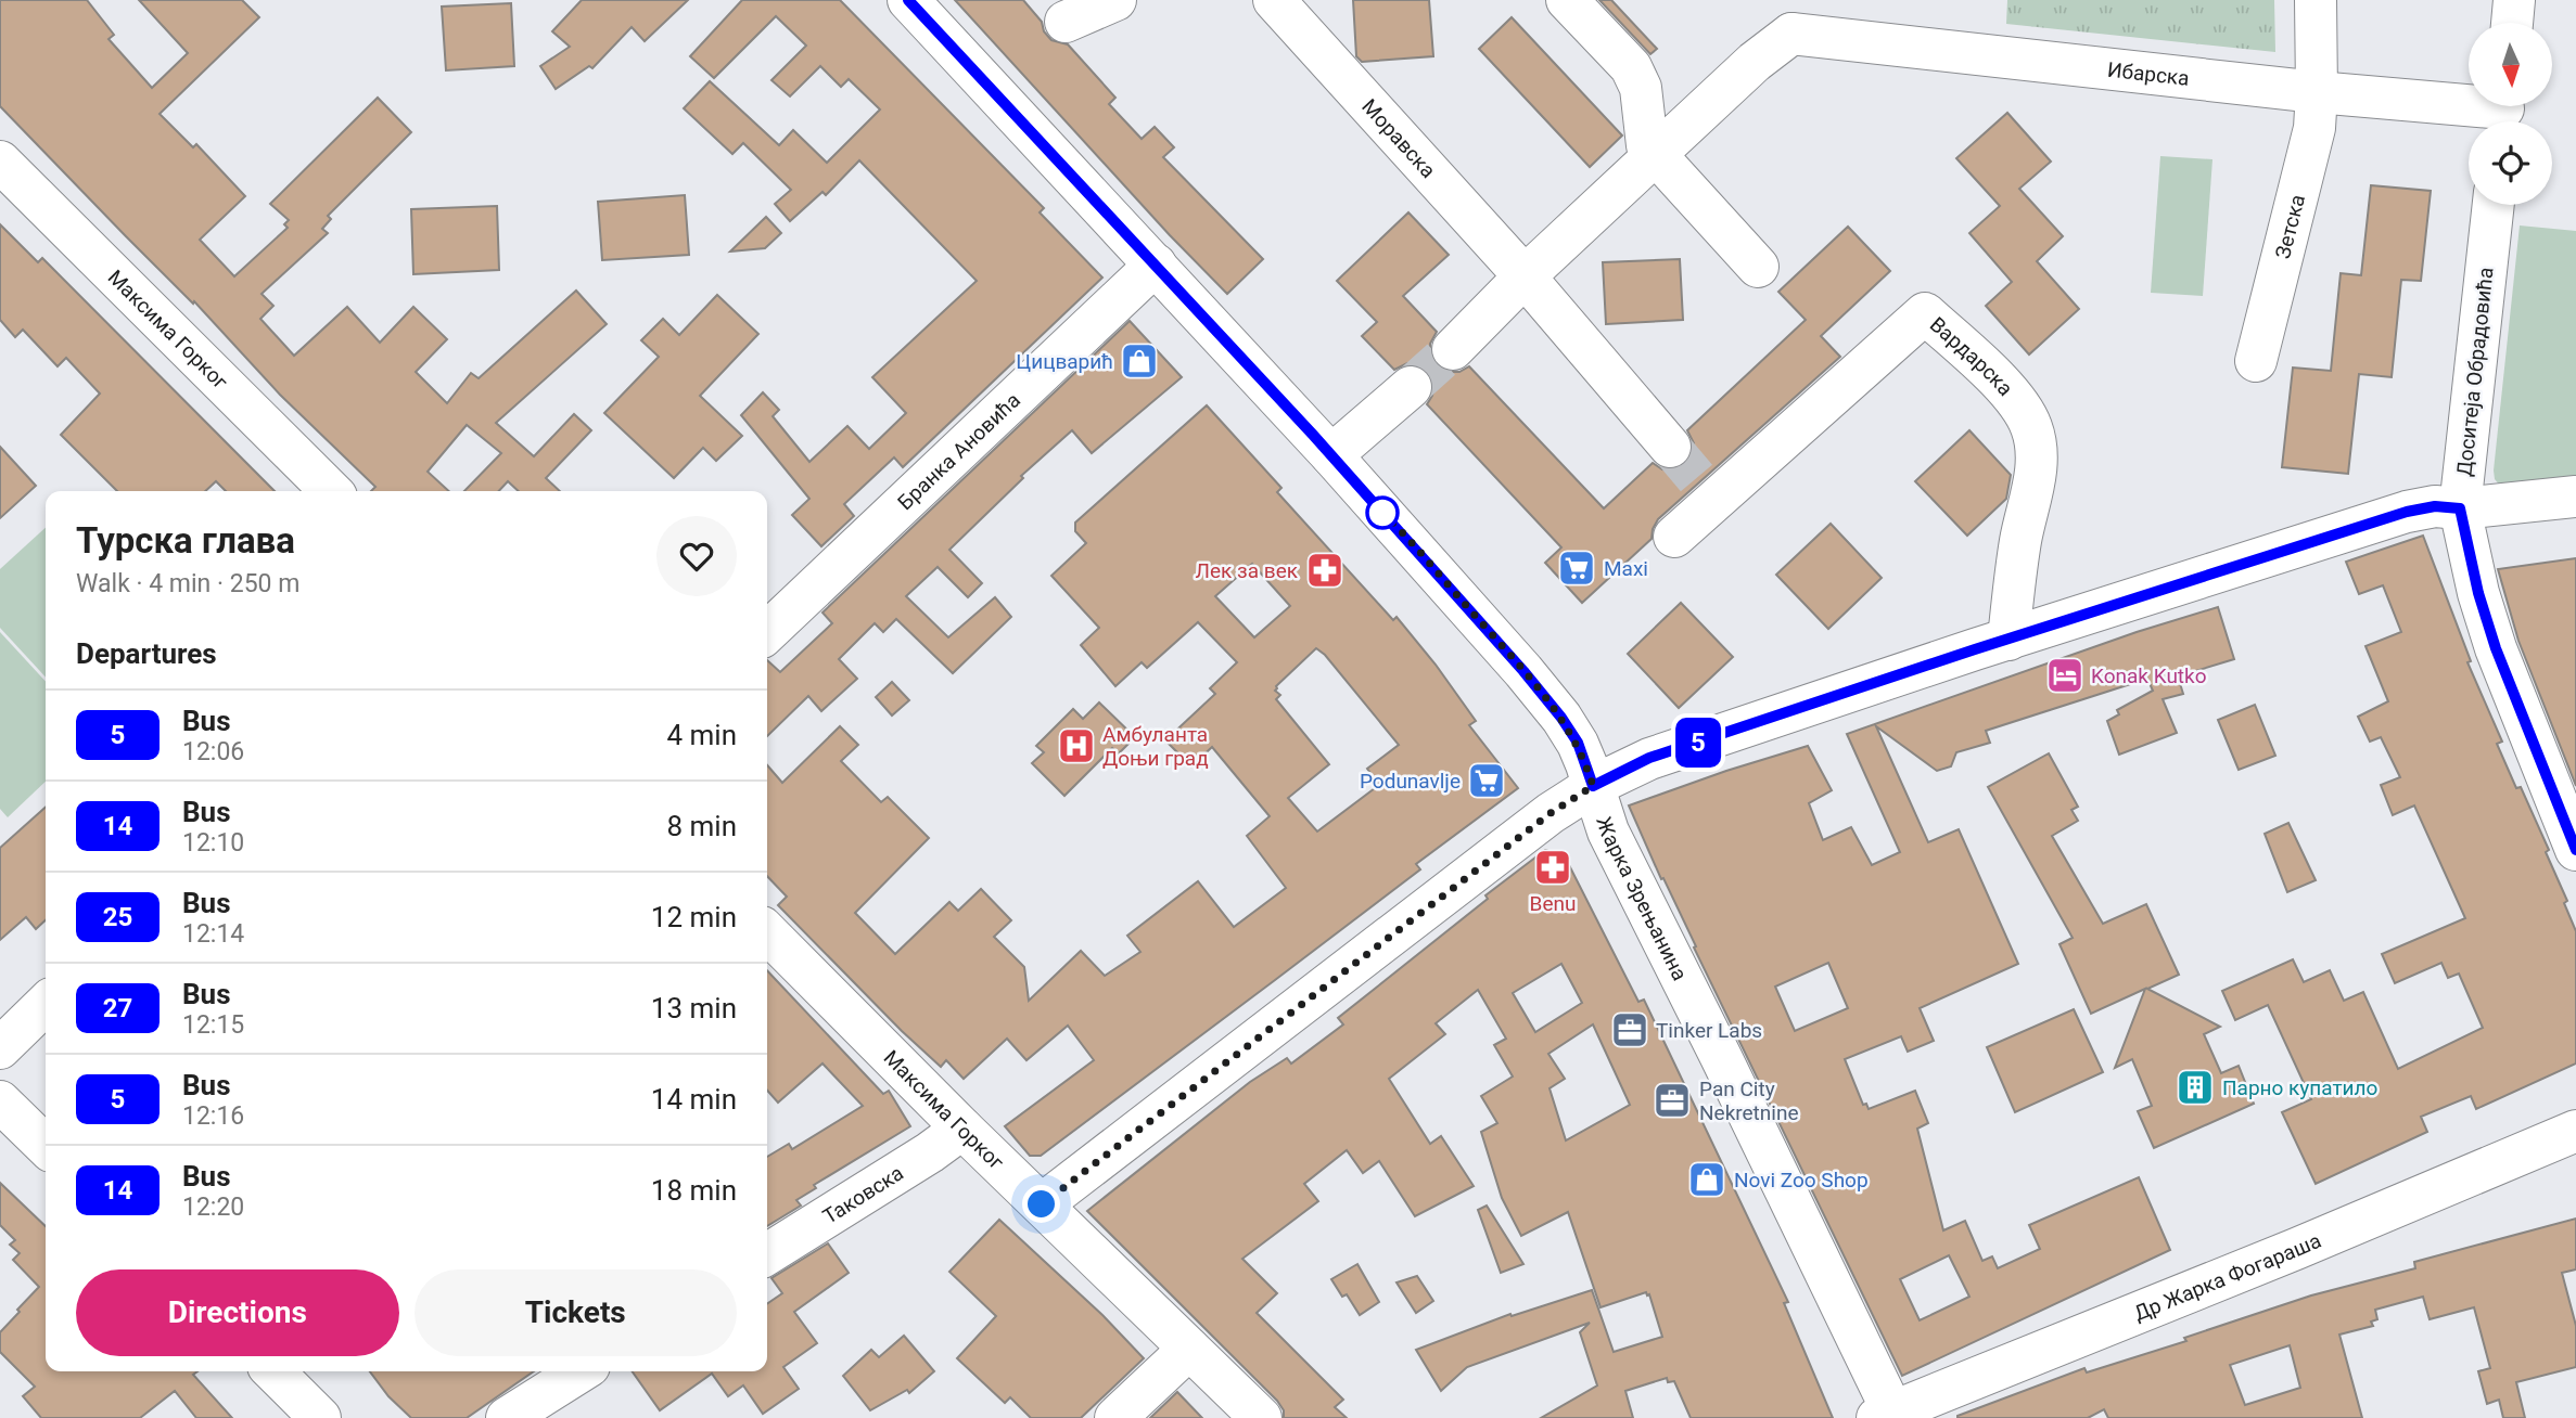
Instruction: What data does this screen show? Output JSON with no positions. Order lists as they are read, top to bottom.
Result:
{
  "streets": {
    "street": [
      "Ибарска",
      "Моравска",
      "Зетска",
      "Максима Горког",
      "Вардарска",
      "Доситеја Обрадовића",
      "Бранка Ановића",
      "Жарка Зрењанина",
      "Таковска",
      "Др Жарка Фогараша"
    ]
  },
  "crossings": [
    ["Ибарска", "Зетска"],
    ["Максима Горког", "Таковска"],
    ["Бранка Ановића", "Жарка Зрењанина"],
    ["Жарка Зрењанина", "Др Жарка Фогараша"]
  ],
  "places": {
    "shop": ["Цицварић", "Novi Zoo Shop"],
    "supermarket": ["Maxi", "Podunavlje"],
    "pharmacy": ["Лек за век", "Benu"],
    "hotel": ["Konak Kutko"],
    "hospital": ["Амбуланта Доњи град"],
    "office": ["Tinker Labs", "Pan City Nekretnine"],
    "building": ["Парно купатило"]
  },
  "lines": ["bus line 5"],
  "north": "bottom",
  "page": {
    "on_map": "5",
    "heading": [
      ["Турска глава", "Walk · 4 min · 250 m"],
      "Departures"
    ],
    "list": [
      {
        "mark": "5",
        "name": "Bus",
        "note": "12:06",
        "value": "4 min"
      },
      {
        "mark": "14",
        "name": "Bus",
        "note": "12:10",
        "value": "8 min"
      },
      {
        "mark": "25",
        "name": "Bus",
        "note": "12:14",
        "value": "12 min"
      },
      {
        "mark": "27",
        "name": "Bus",
        "note": "12:15",
        "value": "13 min"
      },
      {
        "mark": "5",
        "name": "Bus",
        "note": "12:16",
        "value": "14 min"
      },
      {
        "mark": "14",
        "name": "Bus",
        "note": "12:20",
        "value": "18 min"
      }
    ],
    "buttons": ["Directions", "Tickets"]
  }
}
